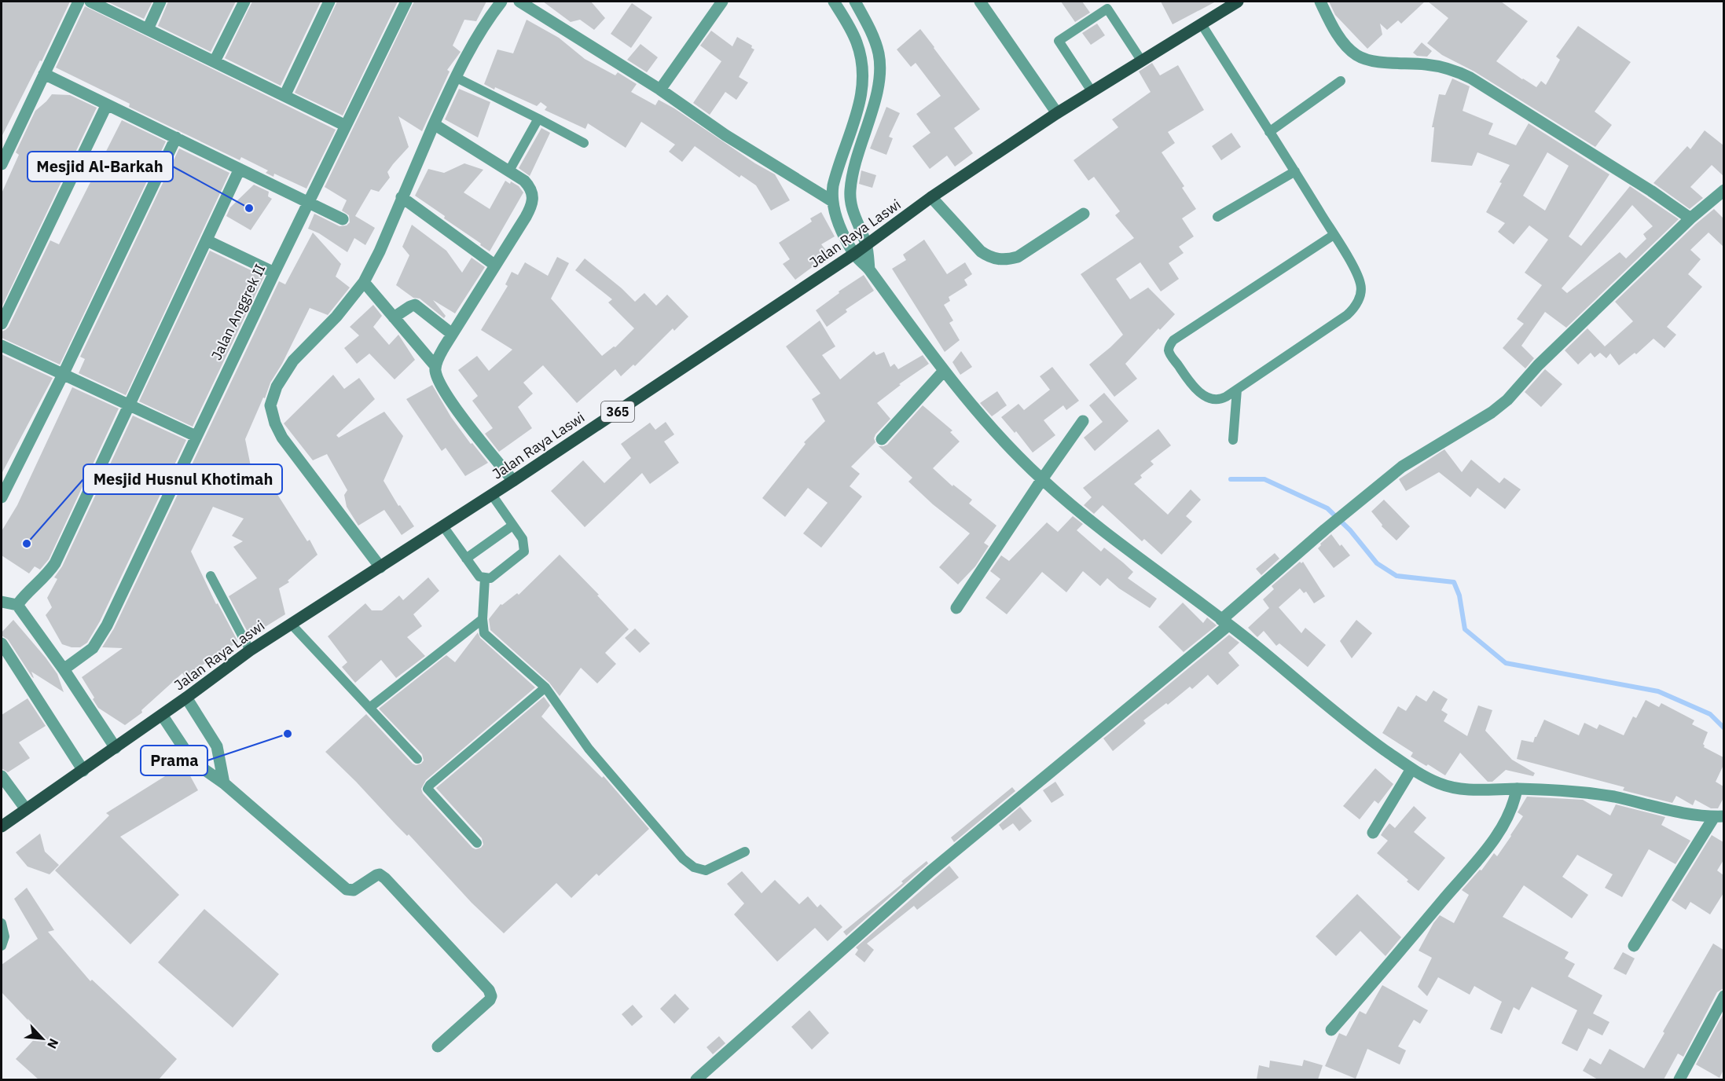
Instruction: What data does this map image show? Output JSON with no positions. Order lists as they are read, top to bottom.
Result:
{
  "streets": {
    "main road": ["Jalan Raya Laswi", "365"],
    "street": ["Jalan Anggrek II"]
  },
  "places": ["Mesjid Al-Barkah", "Mesjid Husnul Khotimah", "Prama"],
  "north": "bottom right"
}
